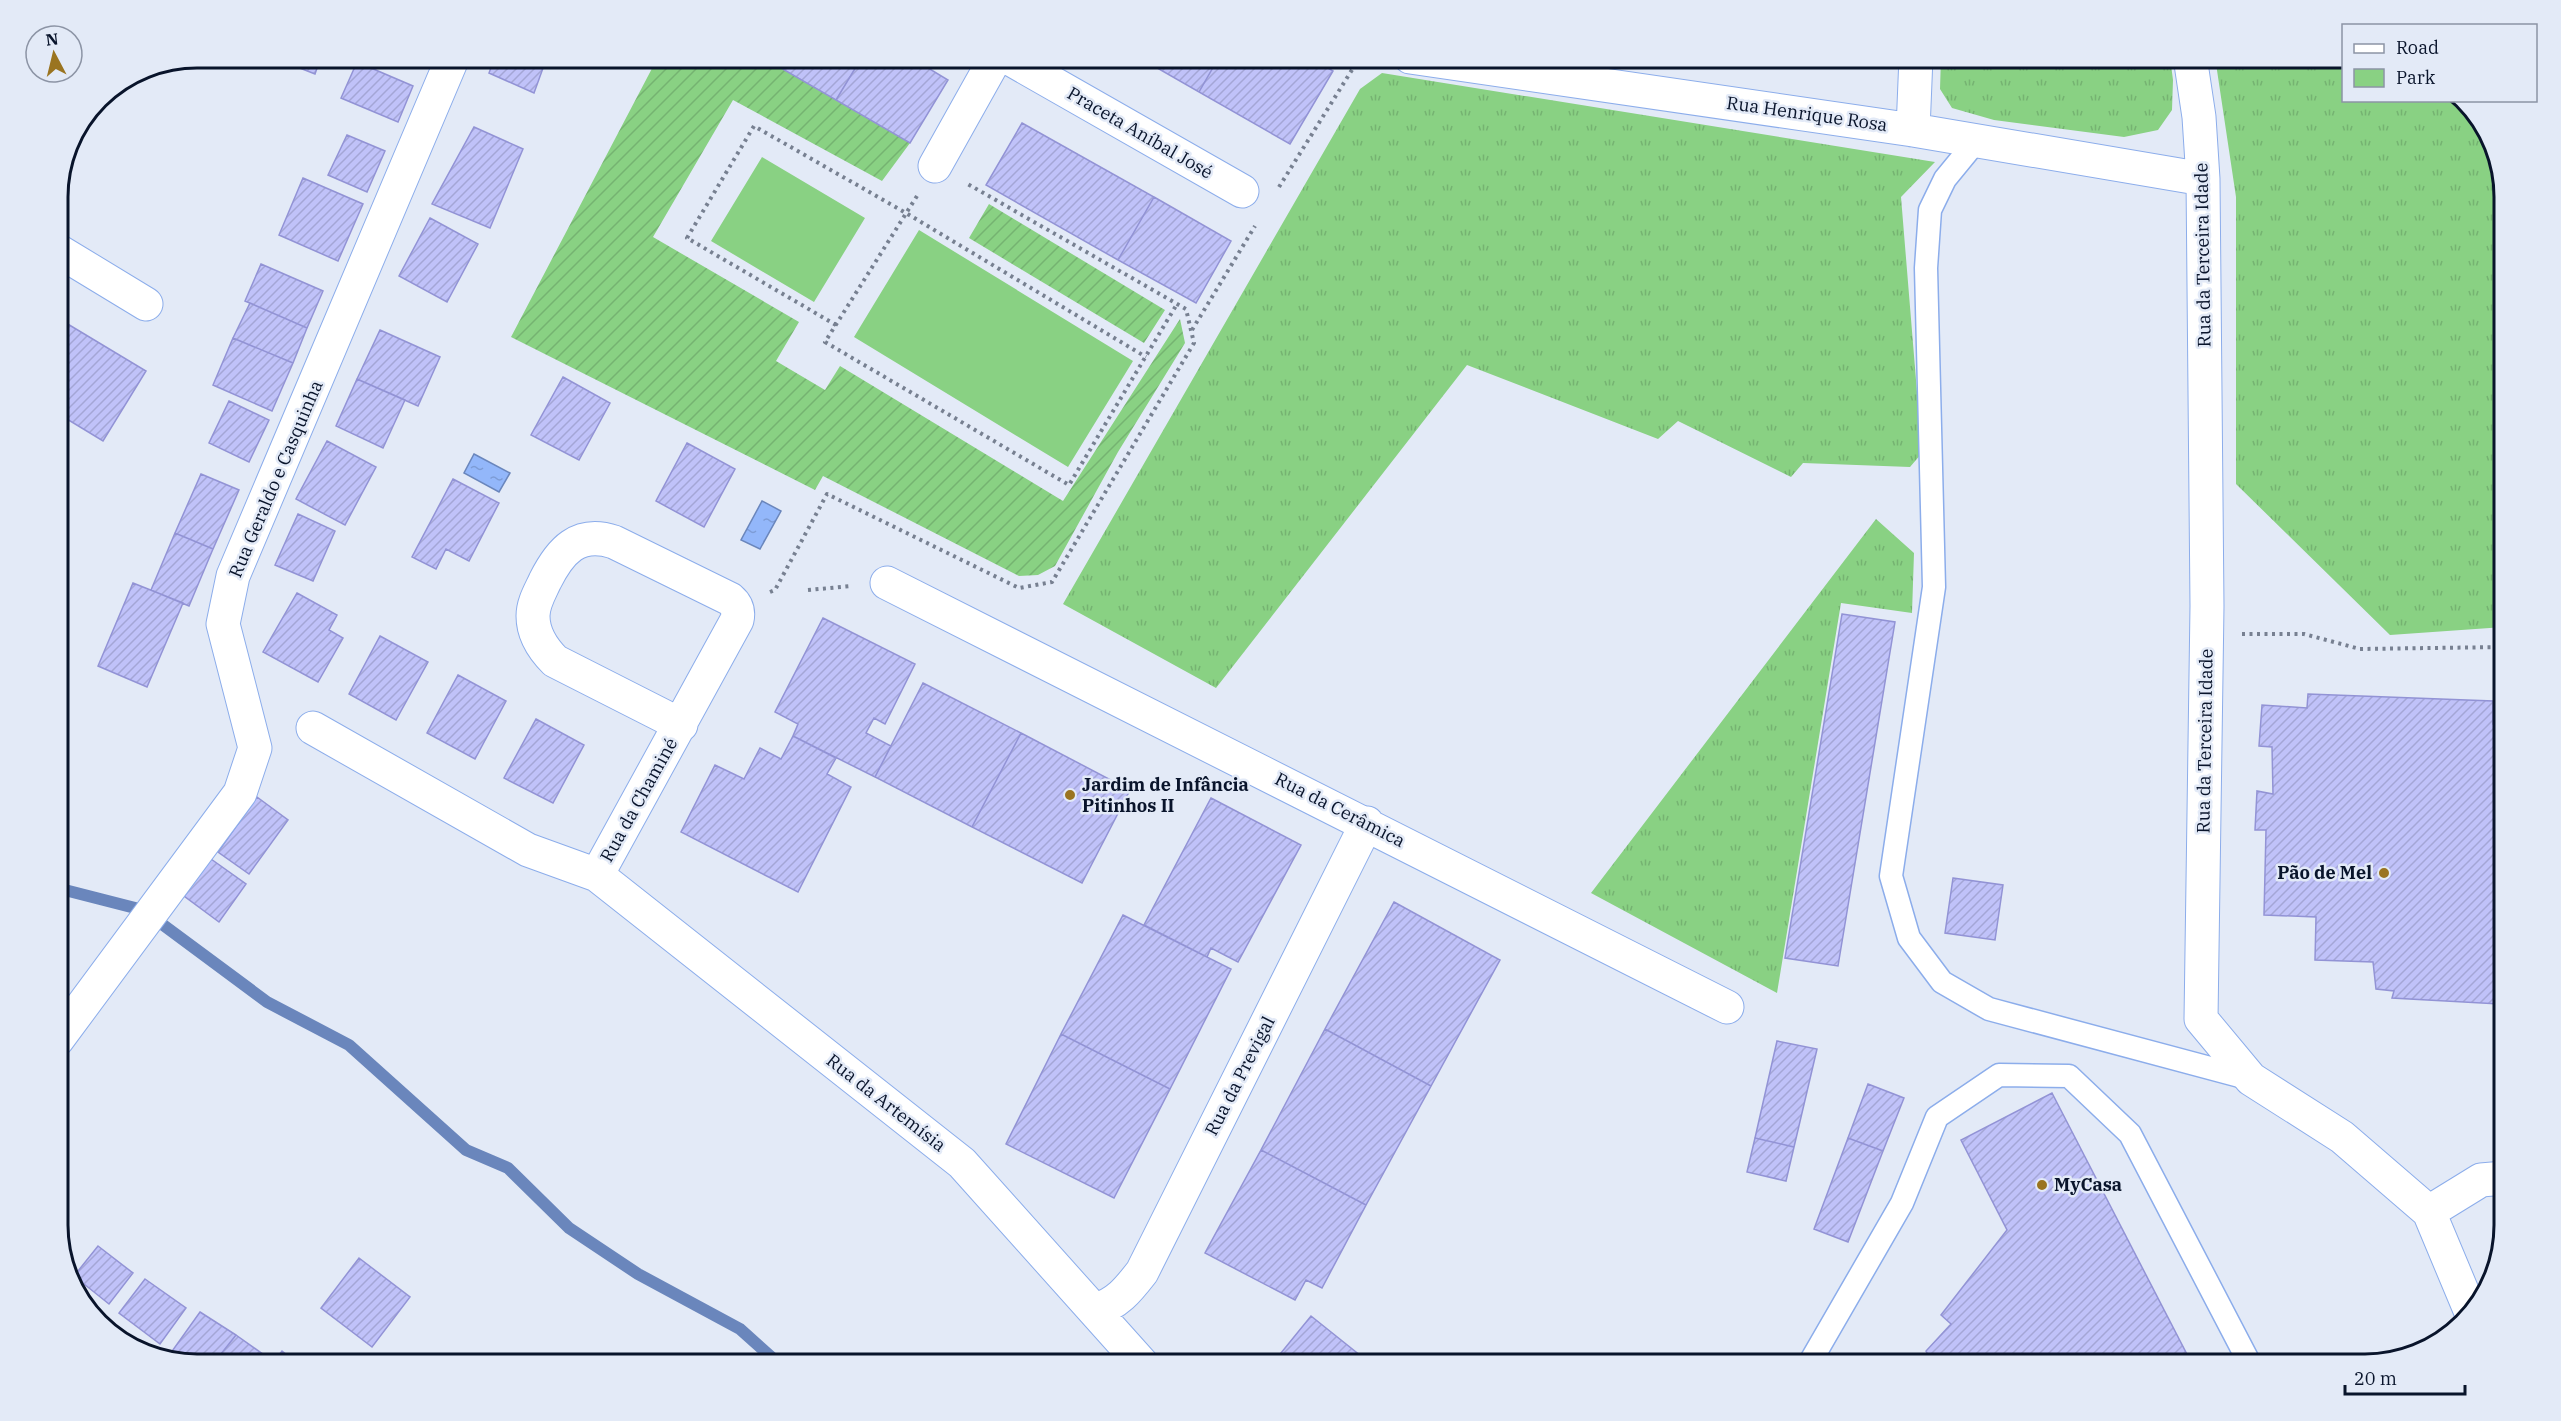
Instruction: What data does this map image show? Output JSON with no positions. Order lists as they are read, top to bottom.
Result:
{
  "streets": {
    "street": [
      "Rua Henrique Rosa",
      "Praceta Aníbal José",
      "Rua da Terceira Idade",
      "Rua Geraldo e Casquinha",
      "Rua da Chaminé",
      "Rua da Cerâmica",
      "Rua da Previgal",
      "Rua da Artemísia"
    ]
  },
  "crossings": [
    ["Rua Henrique Rosa", "Rua da Terceira Idade"],
    ["Rua da Chaminé", "Rua da Artemísia"],
    ["Rua da Cerâmica", "Rua da Previgal"],
    ["Rua da Previgal", "Rua da Artemísia"]
  ],
  "places": ["Jardim de Infância Pitinhos II", "Pão de Mel", "MyCasa"],
  "legend": ["Road", "Park"],
  "scale_bar": "20 m",
  "north": "top"
}
